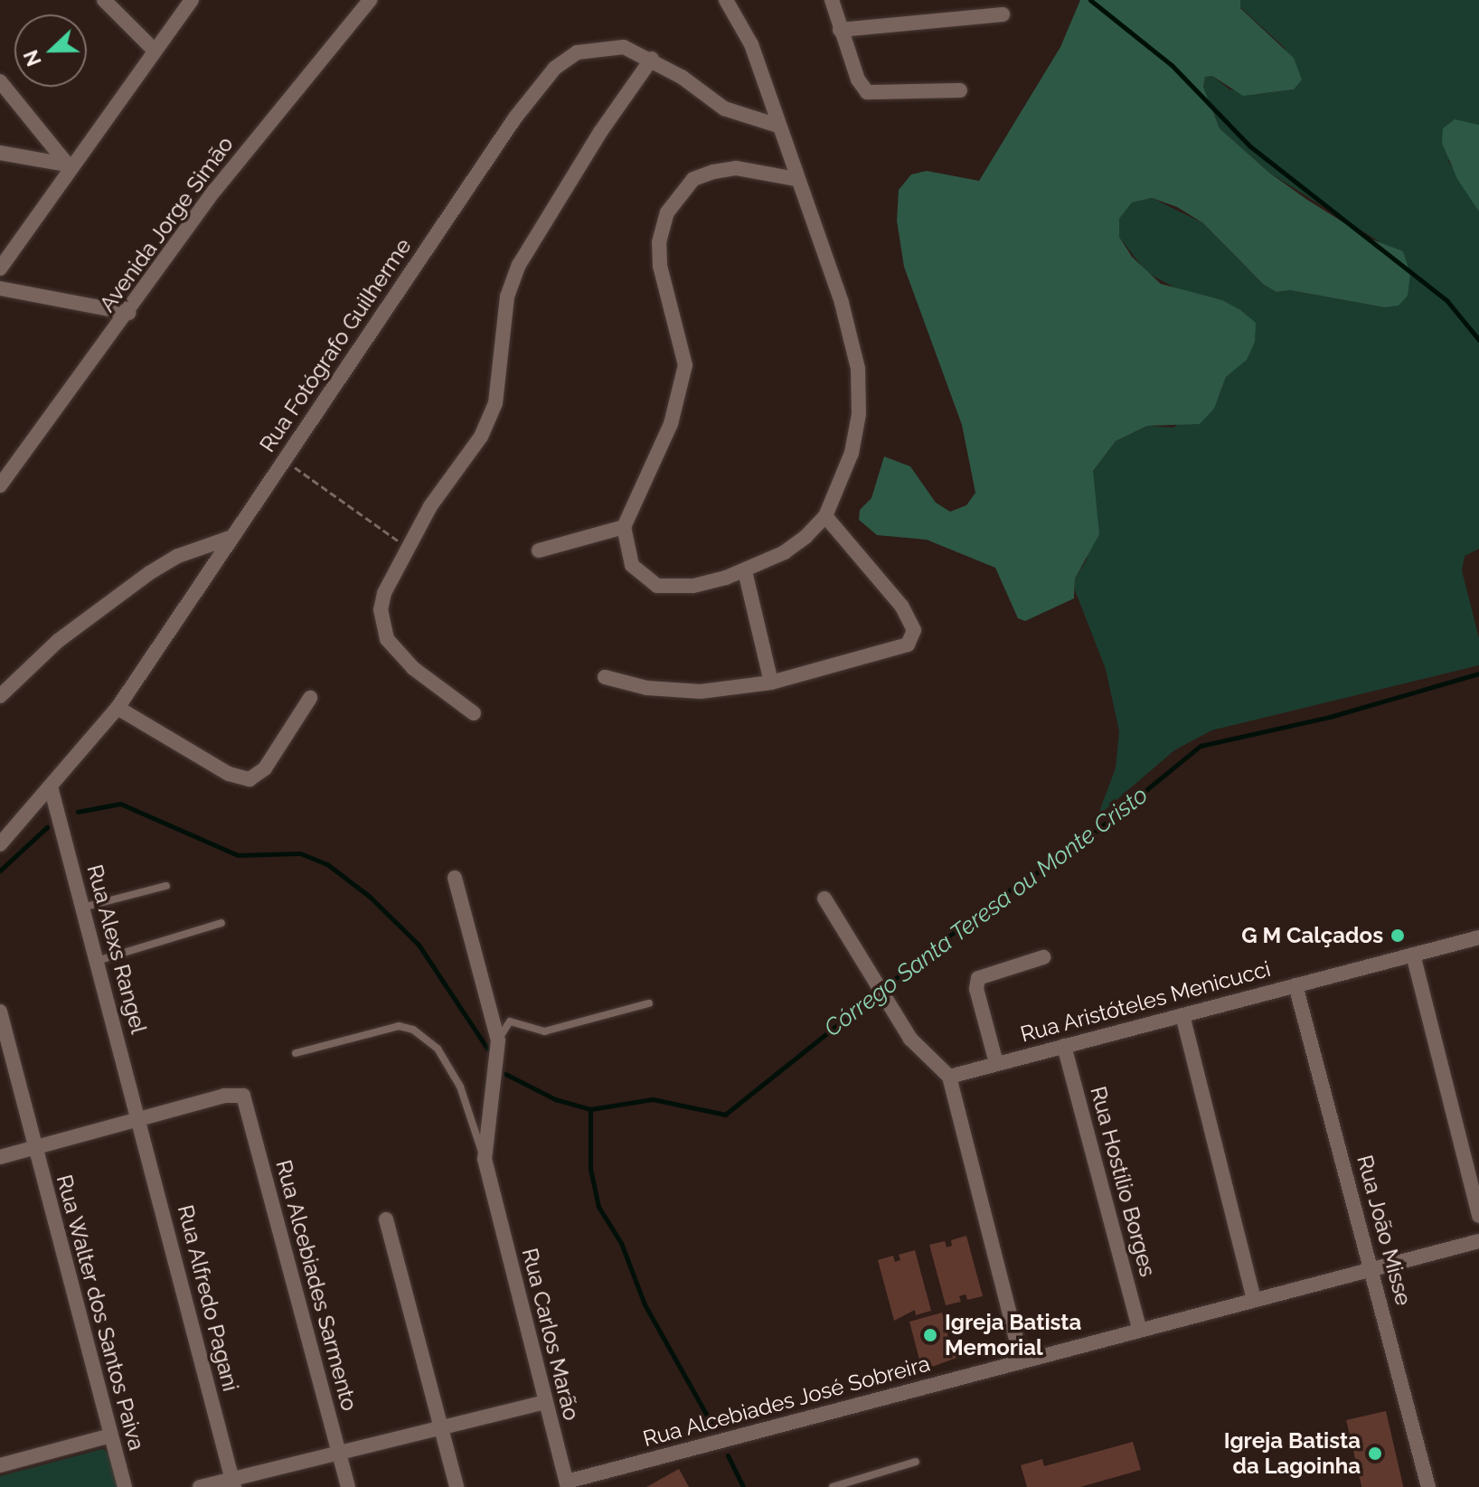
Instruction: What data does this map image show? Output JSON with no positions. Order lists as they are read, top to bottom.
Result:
{
  "streets": {
    "street": [
      "Avenida Jorge Simão",
      "Rua Fotógrafo Guilherme",
      "Rua Alexs Rangel",
      "Rua Aristóteles Menicucci",
      "Rua Hostílio Borges",
      "Rua João Misse",
      "Rua Alcebiades Sarmento",
      "Rua Alfredo Pagani",
      "Rua Walter dos Santos Paiva",
      "Rua Carlos Marão",
      "Rua Alcebiades José Sobreira"
    ]
  },
  "crossings": [
    ["Rua Fotógrafo Guilherme", "Rua Alexs Rangel"],
    ["Rua Alexs Rangel", "Rua Alcebiades Sarmento"],
    ["Rua Alexs Rangel", "Rua Alfredo Pagani"],
    ["Rua Aristóteles Menicucci", "Rua Hostílio Borges"],
    ["Rua Aristóteles Menicucci", "Rua João Misse"],
    ["Rua Hostílio Borges", "Rua Alcebiades José Sobreira"],
    ["Rua João Misse", "Rua Alcebiades José Sobreira"],
    ["Rua Alcebiades Sarmento", "Rua Alfredo Pagani"],
    ["Rua Carlos Marão", "Rua Alcebiades José Sobreira"]
  ],
  "water": ["Córrego Santa Teresa ou Monte Cristo"],
  "places": ["G M Calçados", "Igreja Batista Memorial", "Igreja Batista da Lagoinha"],
  "north": "left"
}
